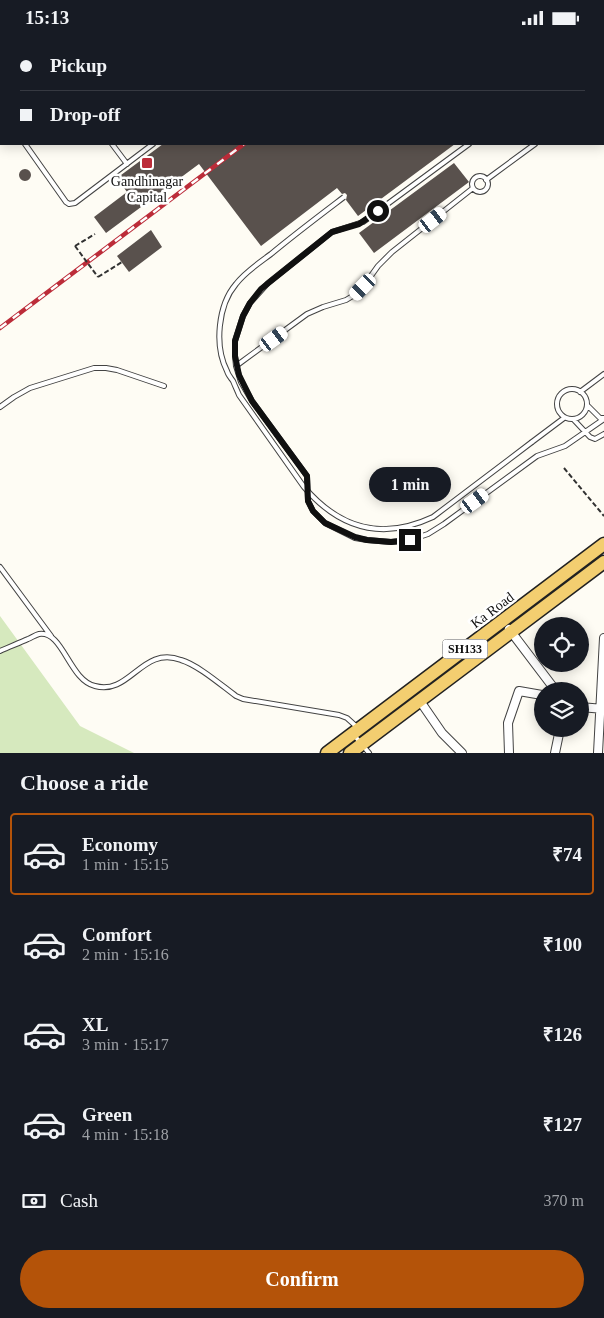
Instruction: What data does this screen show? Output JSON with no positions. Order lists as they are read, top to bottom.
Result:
{
  "streets": {
    "main road": ["Ka Road", "SH133"]
  },
  "places": {
    "transit": ["Gandhinagar Capital"]
  },
  "page": {
    "status": "15:13",
    "banner": ["Pickup", "Drop-off"],
    "bubble": "1 min",
    "heading": "Choose a ride",
    "list": [
      {
        "name": "Economy",
        "note": "1 min · 15:15",
        "value": "₹74"
      },
      {
        "name": "Comfort",
        "note": "2 min · 15:16",
        "value": "₹100"
      },
      {
        "name": "XL",
        "note": "3 min · 15:17",
        "value": "₹126"
      },
      {
        "name": "Green",
        "note": "4 min · 15:18",
        "value": "₹127"
      }
    ],
    "pay": ["Cash", "370 m"],
    "buttons": "Confirm"
  }
}
